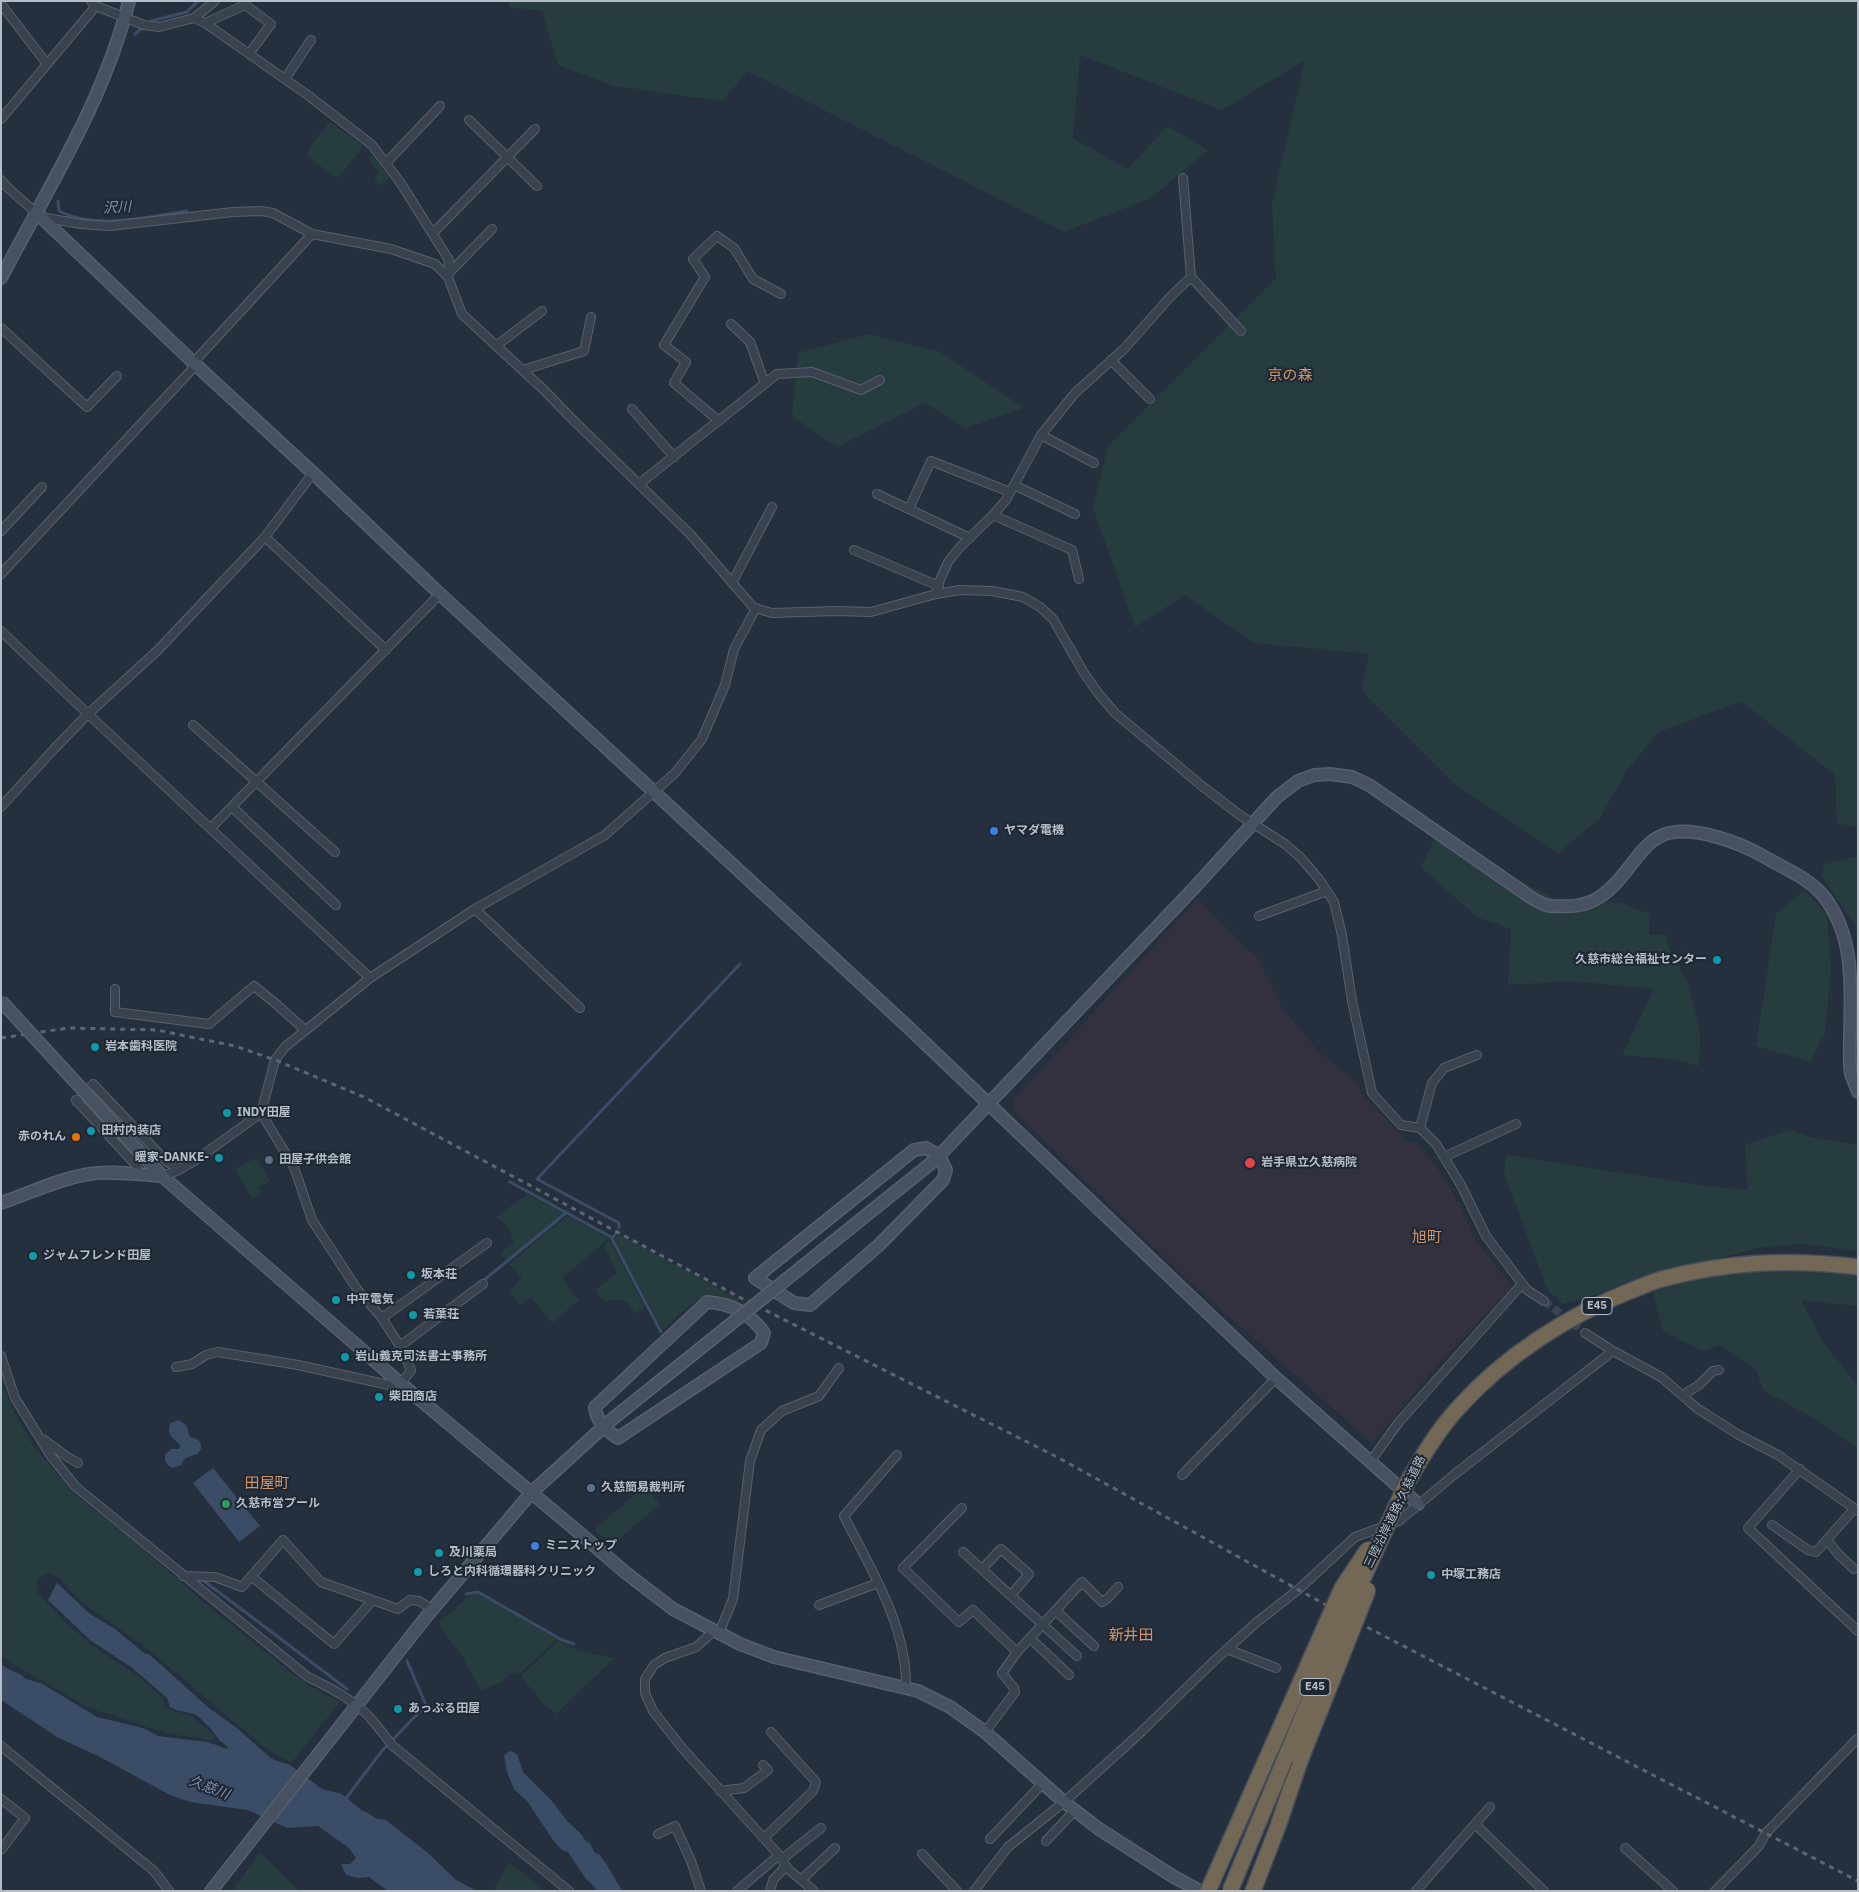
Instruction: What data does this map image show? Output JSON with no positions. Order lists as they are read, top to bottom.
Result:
{
  "streets": {
    "highway": ["E45", "三陸沿岸道路;久慈道路"]
  },
  "crossings": [
    ["E45", "三陸沿岸道路;久慈道路"]
  ],
  "districts": [
    "京の森",
    "旭町",
    "田屋町",
    "新井田"
  ],
  "water": ["沢川", "久慈川"],
  "places": [
    "ヤマダ電機",
    "久慈市総合福祉センター",
    "岩本歯科医院",
    "INDY田屋",
    "田村内装店",
    "赤のれん",
    "暖家-DANKE-",
    "田屋子供会館",
    "岩手県立久慈病院",
    "ジャムフレンド田屋",
    "坂本荘",
    "中平電気",
    "若葉荘",
    "岩山義克司法書士事務所",
    "柴田商店",
    "久慈簡易裁判所",
    "久慈市営プール",
    "ミニストップ",
    "及川薬局",
    "しろと内科循環器科クリニック",
    "中塚工務店",
    "あっぷる田屋"
  ]
}
